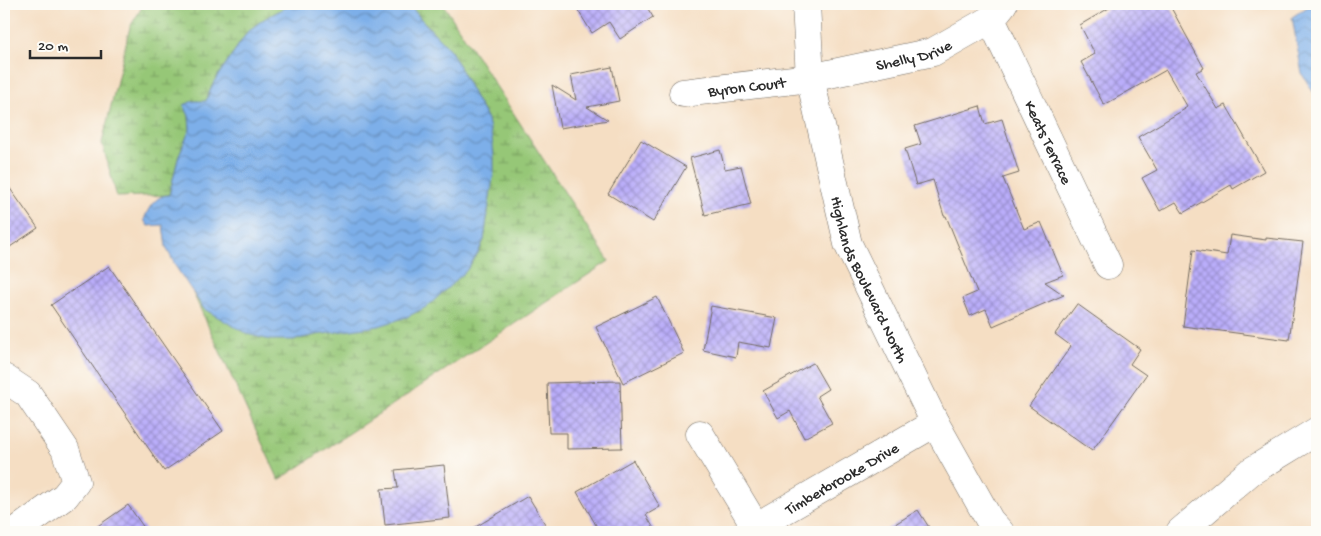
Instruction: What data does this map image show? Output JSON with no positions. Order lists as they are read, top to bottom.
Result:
{
  "streets": {
    "street": [
      "Shelly Drive",
      "Byron Court",
      "Keats Terrace",
      "Highlands Boulevard North",
      "Timberbrooke Drive"
    ]
  },
  "crossings": [
    ["Shelly Drive", "Byron Court"],
    ["Shelly Drive", "Keats Terrace"],
    ["Shelly Drive", "Highlands Boulevard North"],
    ["Byron Court", "Highlands Boulevard North"],
    ["Highlands Boulevard North", "Timberbrooke Drive"]
  ],
  "scale_bar": "20 m"
}
